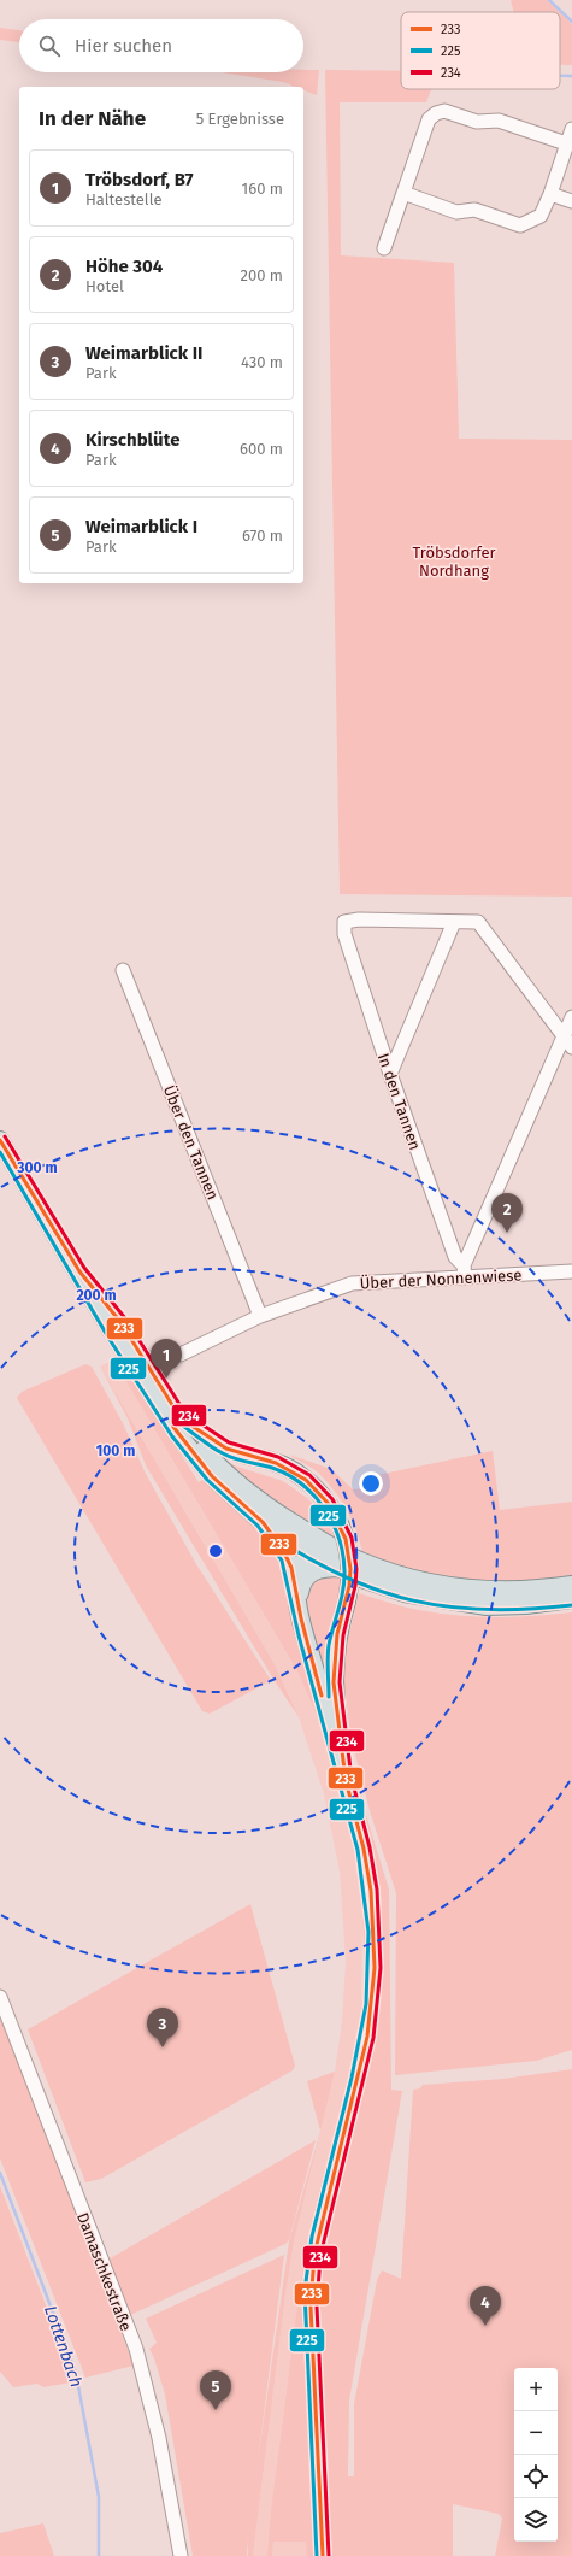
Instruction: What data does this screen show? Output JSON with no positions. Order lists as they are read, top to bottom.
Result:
{
  "streets": {
    "street": [
      "In den Tannen",
      "Über den Tannen",
      "Über der Nonnenwiese",
      "Damaschkestraße"
    ]
  },
  "crossings": [
    ["In den Tannen", "Über der Nonnenwiese"],
    ["Über den Tannen", "Über der Nonnenwiese"]
  ],
  "water": ["Lottenbach"],
  "parks": ["Tröbsdorfer Nordhang"],
  "lines": ["transit line 234", "transit line 233", "transit line 225"],
  "legend": ["233", "225", "234"],
  "page": {
    "search": "Hier suchen",
    "heading": ["In der Nähe", "5 Ergebnisse"],
    "list": [
      {
        "mark": "1",
        "name": "Tröbsdorf, B7",
        "note": "Haltestelle",
        "value": "160 m"
      },
      {
        "mark": "2",
        "name": "Höhe 304",
        "note": "Hotel",
        "value": "200 m"
      },
      {
        "mark": "3",
        "name": "Weimarblick II",
        "note": "Park",
        "value": "430 m"
      },
      {
        "mark": "4",
        "name": "Kirschblüte",
        "note": "Park",
        "value": "600 m"
      },
      {
        "mark": "5",
        "name": "Weimarblick I",
        "note": "Park",
        "value": "670 m"
      }
    ],
    "pins": [
      "2",
      "1",
      "3",
      "4",
      "5"
    ],
    "map_buttons": ["+", "−"]
  },
  "rings": ["300 m", "200 m", "100 m"]
}
